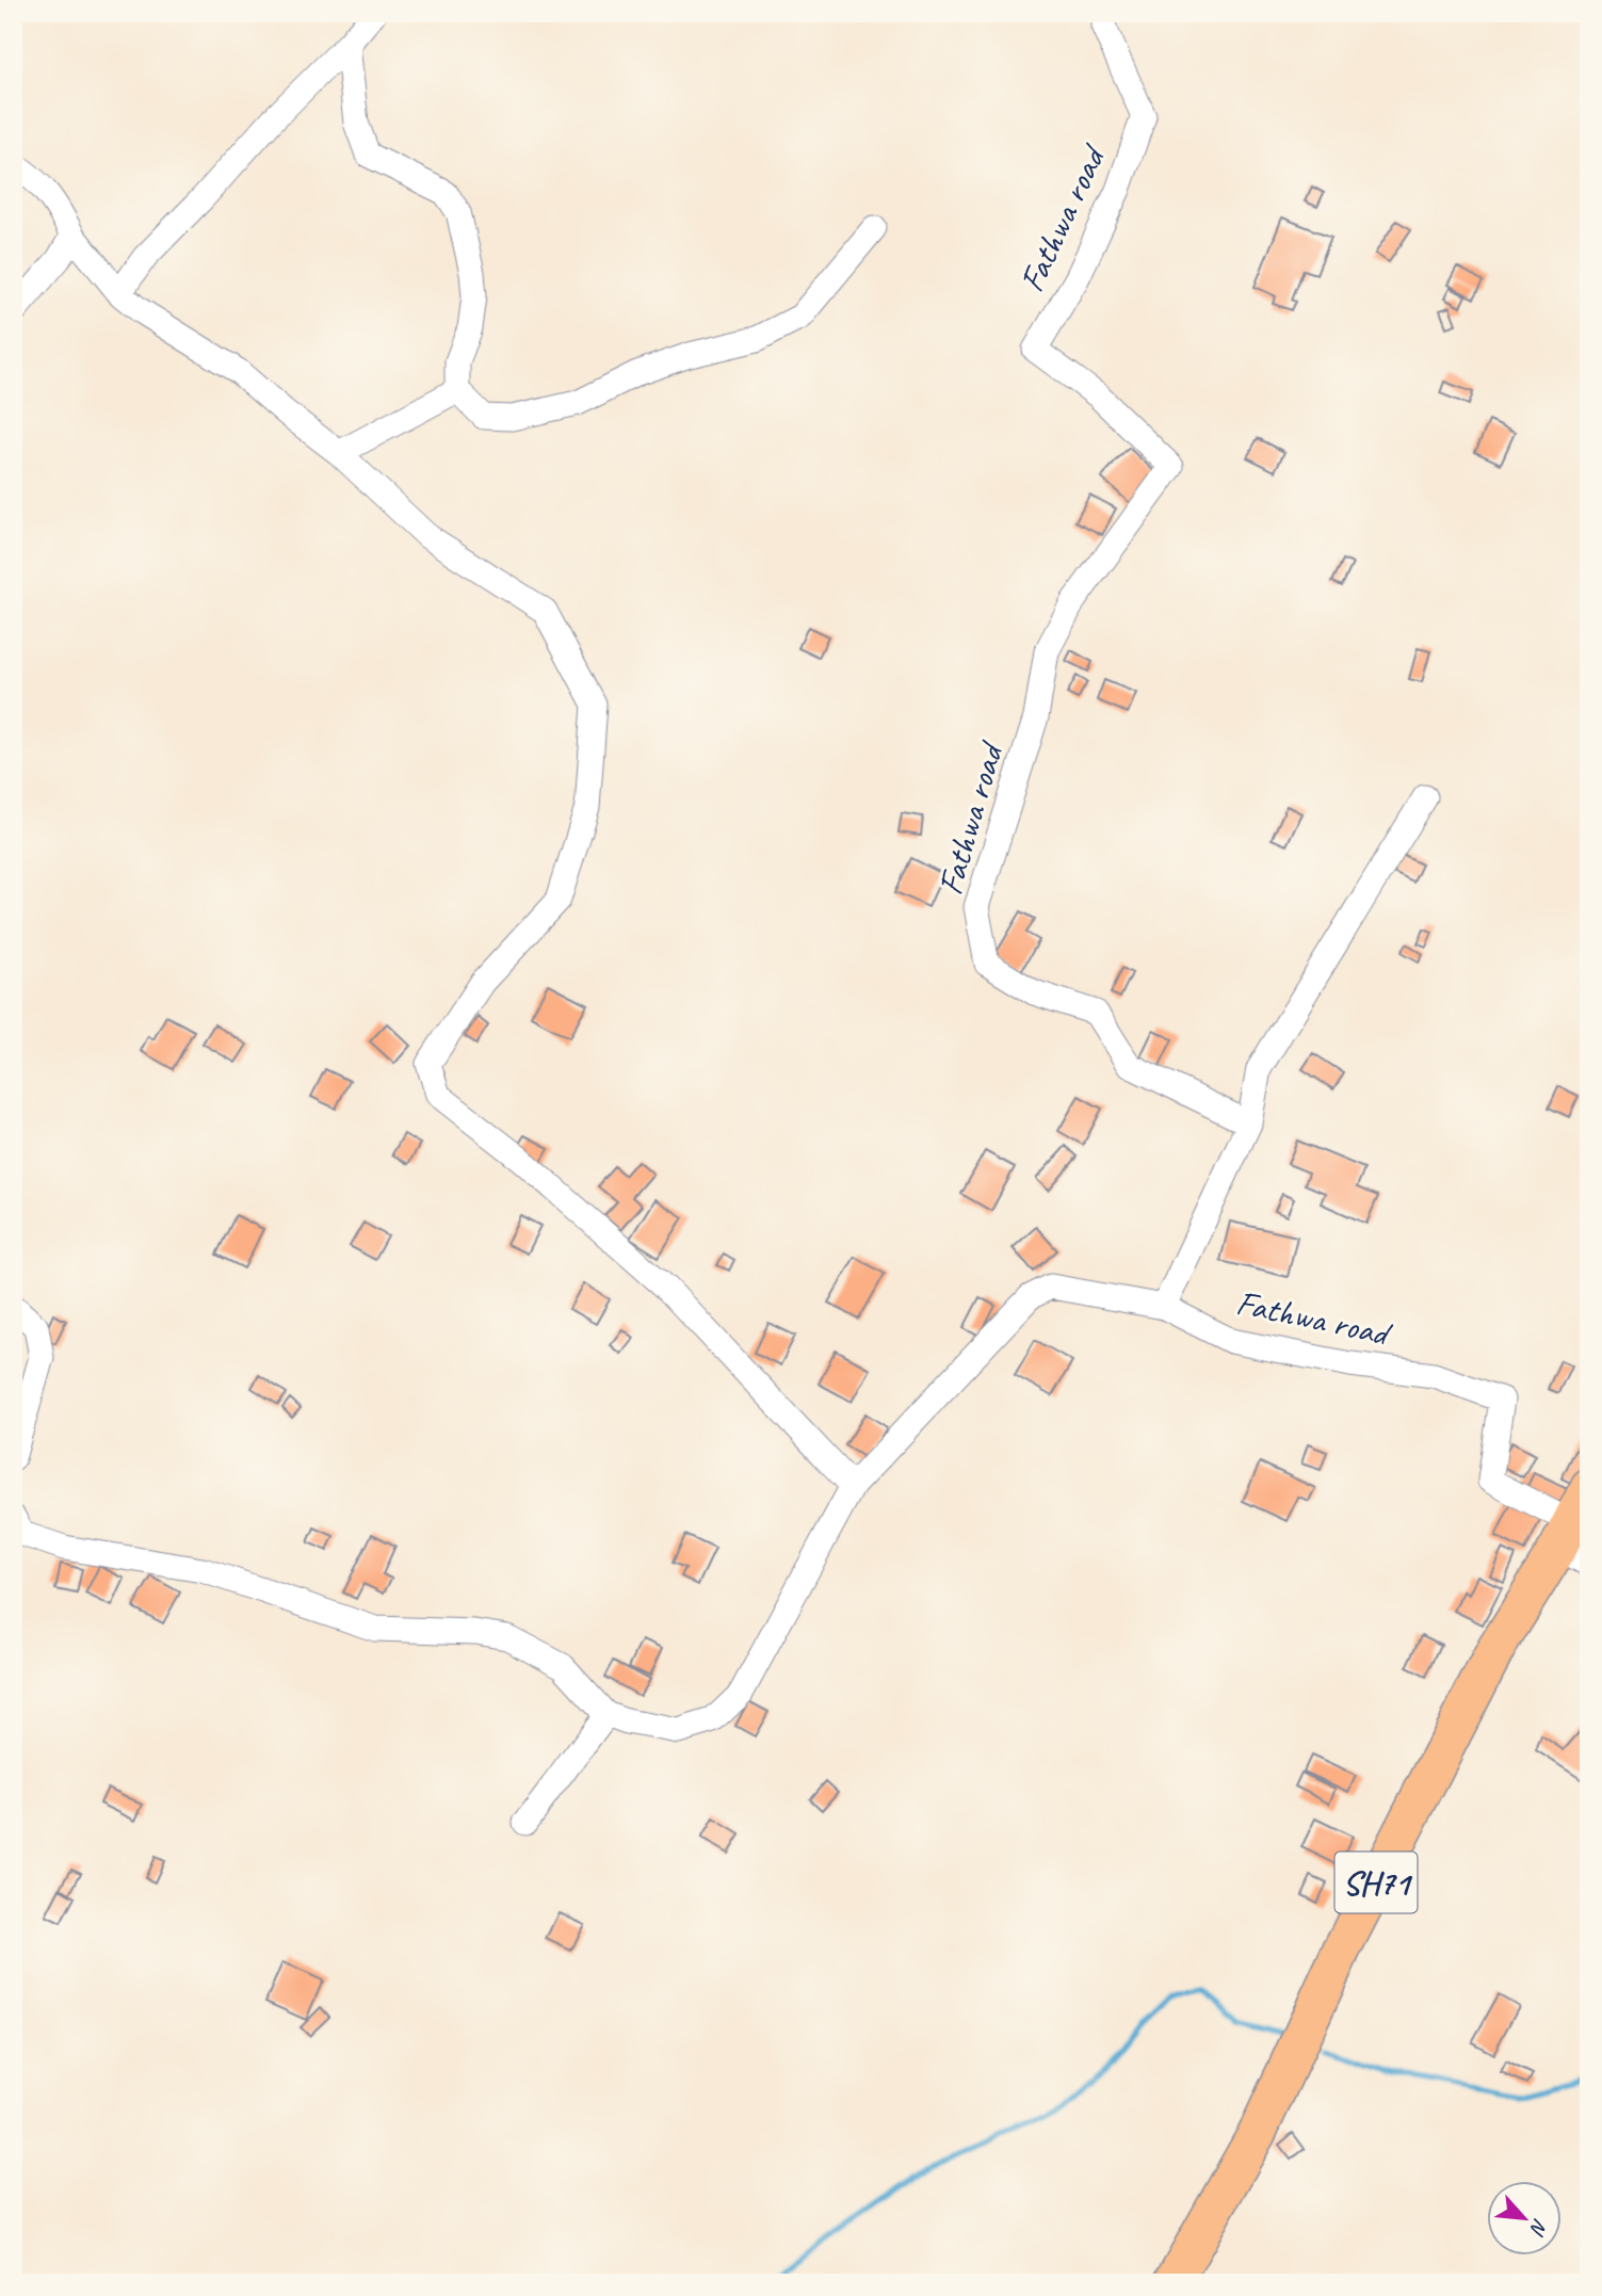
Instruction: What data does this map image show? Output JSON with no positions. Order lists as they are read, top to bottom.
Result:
{
  "streets": {
    "main road": ["SH71"],
    "street": ["Fathwa road"]
  },
  "crossings": [
    ["Fathwa road", "SH71"]
  ],
  "north": "bottom right"
}
